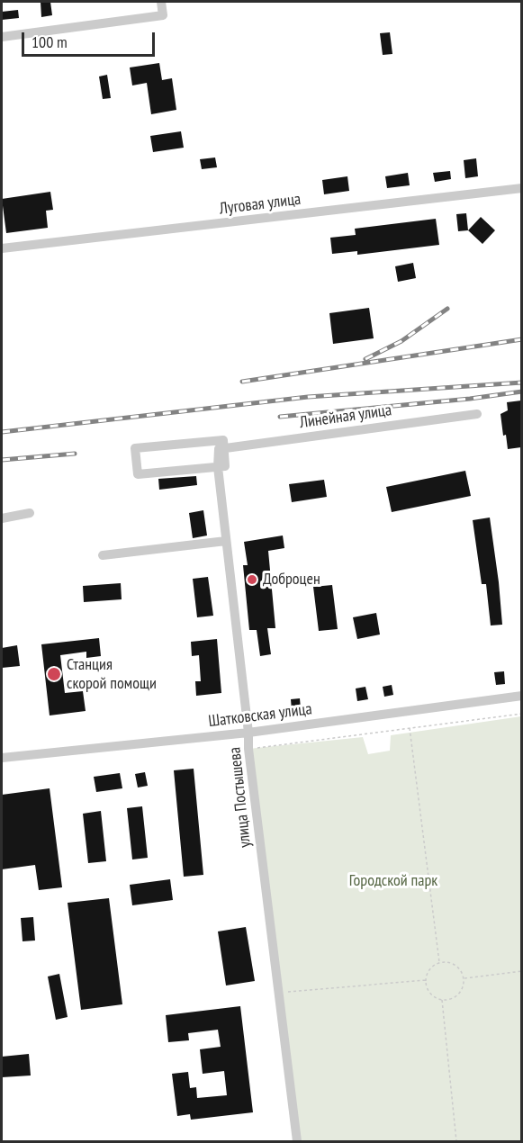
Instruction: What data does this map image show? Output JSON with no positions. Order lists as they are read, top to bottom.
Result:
{
  "streets": {
    "street": [
      "Луговая улица",
      "Линейная улица",
      "Шатковская улица",
      "улица Постышева"
    ]
  },
  "crossings": [
    ["Линейная улица", "улица Постышева"],
    ["Шатковская улица", "улица Постышева"]
  ],
  "parks": ["Городской парк"],
  "places": ["Доброцен", "Станция скорой помощи"],
  "scale_bar": "100 m"
}
